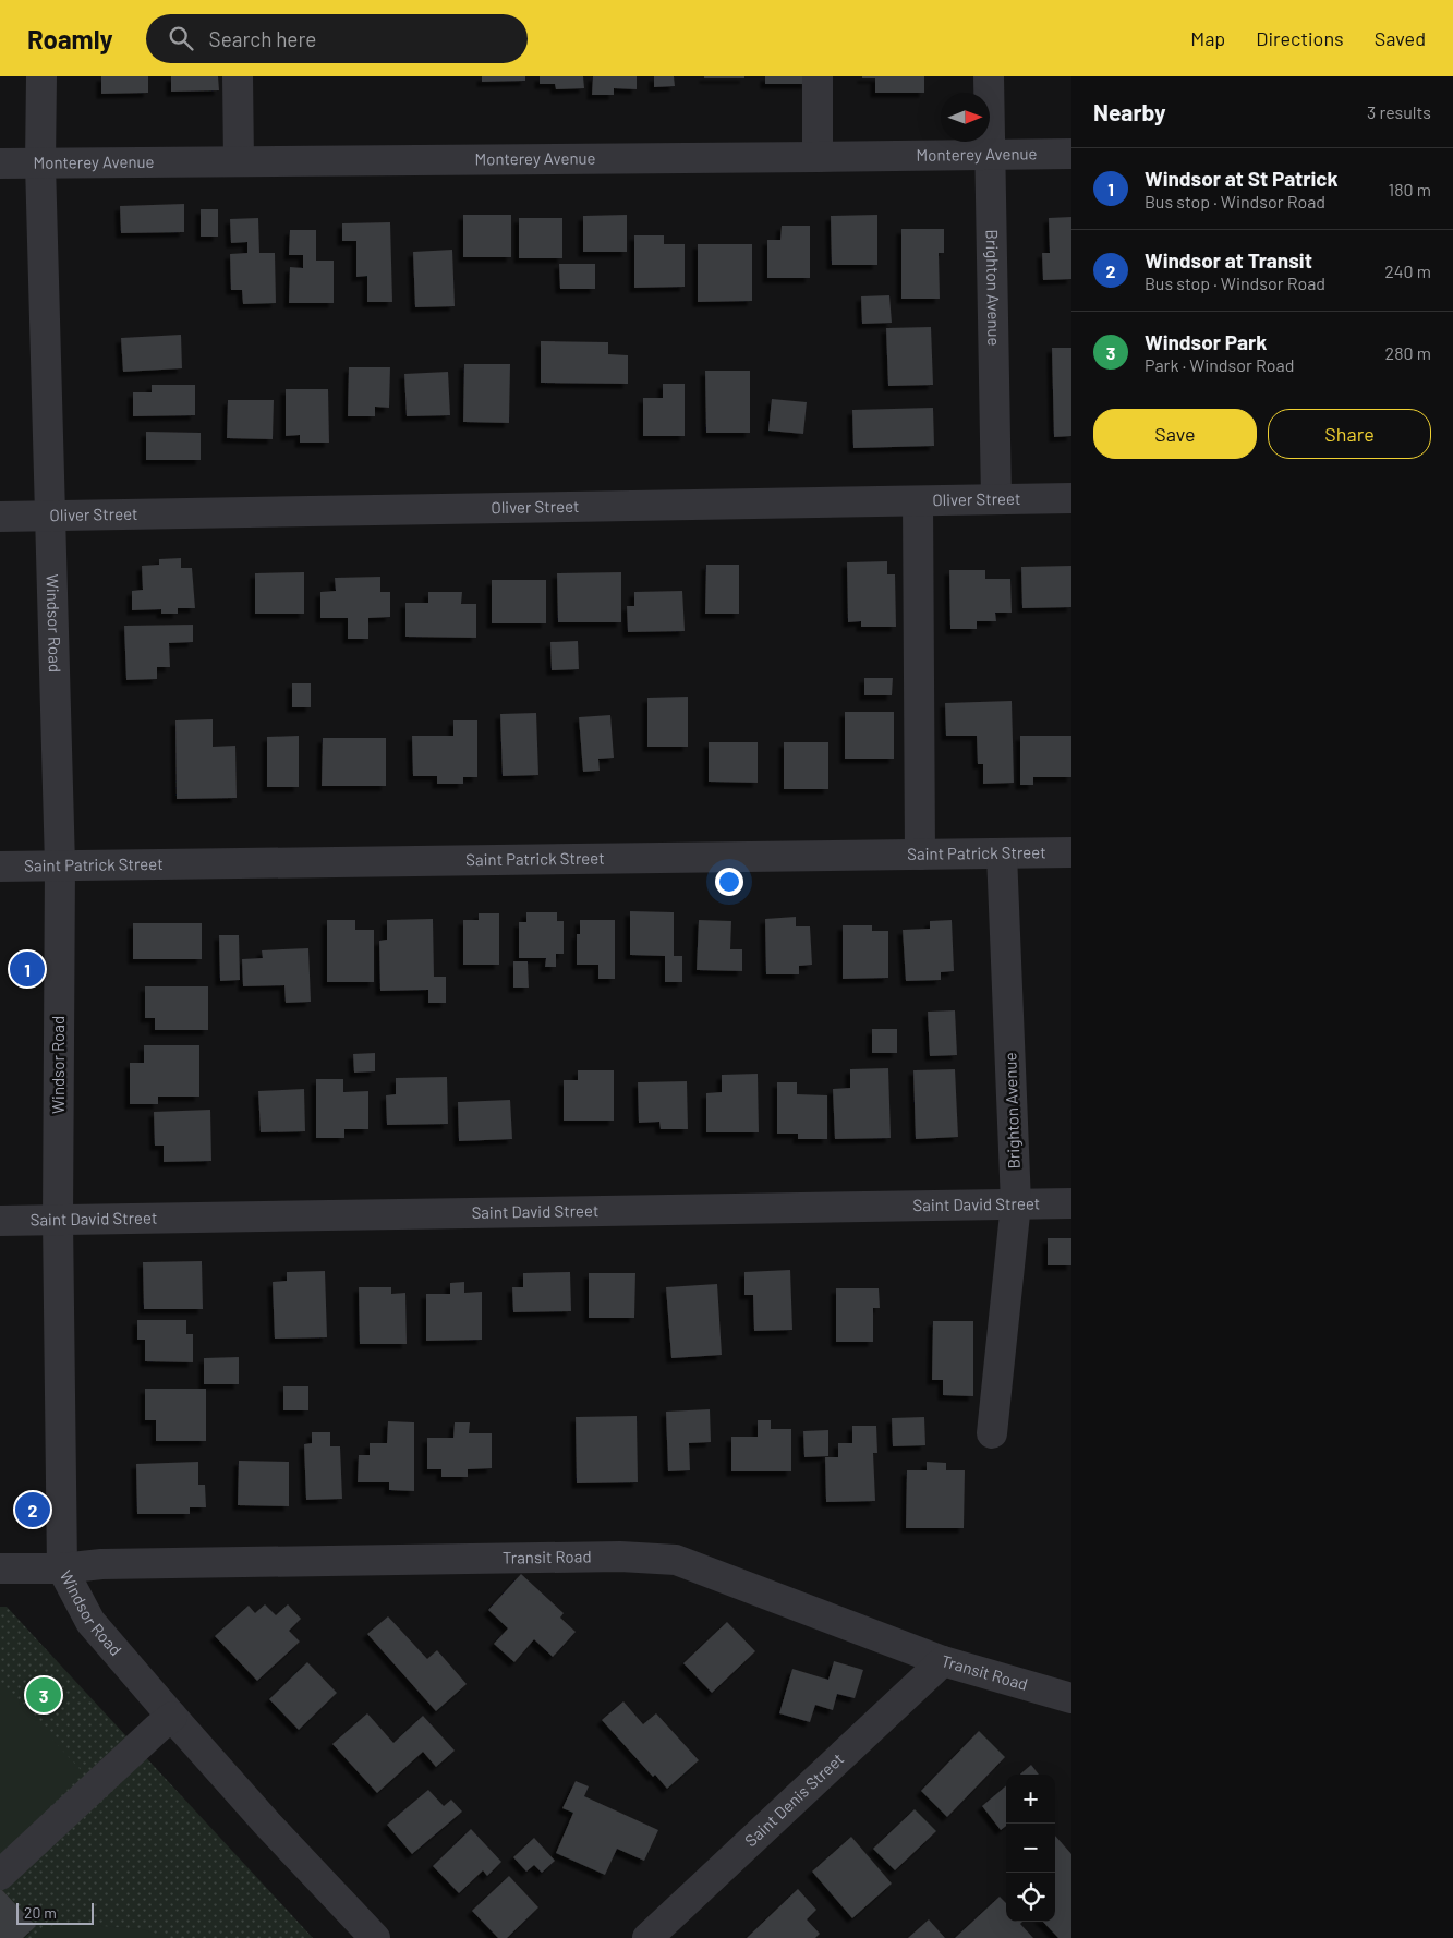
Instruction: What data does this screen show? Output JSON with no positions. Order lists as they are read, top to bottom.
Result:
{
  "streets": {
    "street": [
      "Monterey Avenue",
      "Brighton Avenue",
      "Oliver Street",
      "Windsor Road",
      "Saint Patrick Street",
      "Saint David Street",
      "Transit Road",
      "Saint Denis Street"
    ]
  },
  "crossings": [
    ["Monterey Avenue", "Brighton Avenue"],
    ["Monterey Avenue", "Windsor Road"],
    ["Brighton Avenue", "Oliver Street"],
    ["Brighton Avenue", "Saint Patrick Street"],
    ["Brighton Avenue", "Saint David Street"],
    ["Oliver Street", "Windsor Road"],
    ["Windsor Road", "Saint Patrick Street"],
    ["Windsor Road", "Saint David Street"],
    ["Windsor Road", "Transit Road"],
    ["Transit Road", "Saint Denis Street"]
  ],
  "scale_bar": "20 m",
  "north": "right",
  "page": {
    "header": "Roamly",
    "search": "Search here",
    "nav": ["Map", "Directions", "Saved"],
    "heading": ["Nearby", "3 results"],
    "list": [
      {
        "mark": "1",
        "name": "Windsor at St Patrick",
        "note": "Bus stop · Windsor Road",
        "value": "180 m"
      },
      {
        "mark": "2",
        "name": "Windsor at Transit",
        "note": "Bus stop · Windsor Road",
        "value": "240 m"
      },
      {
        "mark": "3",
        "name": "Windsor Park",
        "note": "Park · Windsor Road",
        "value": "280 m"
      }
    ],
    "buttons": ["Save", "Share"],
    "pins": ["1", "2", "3"],
    "map_buttons": ["+", "−"],
    "scale": "20 m"
  }
}
